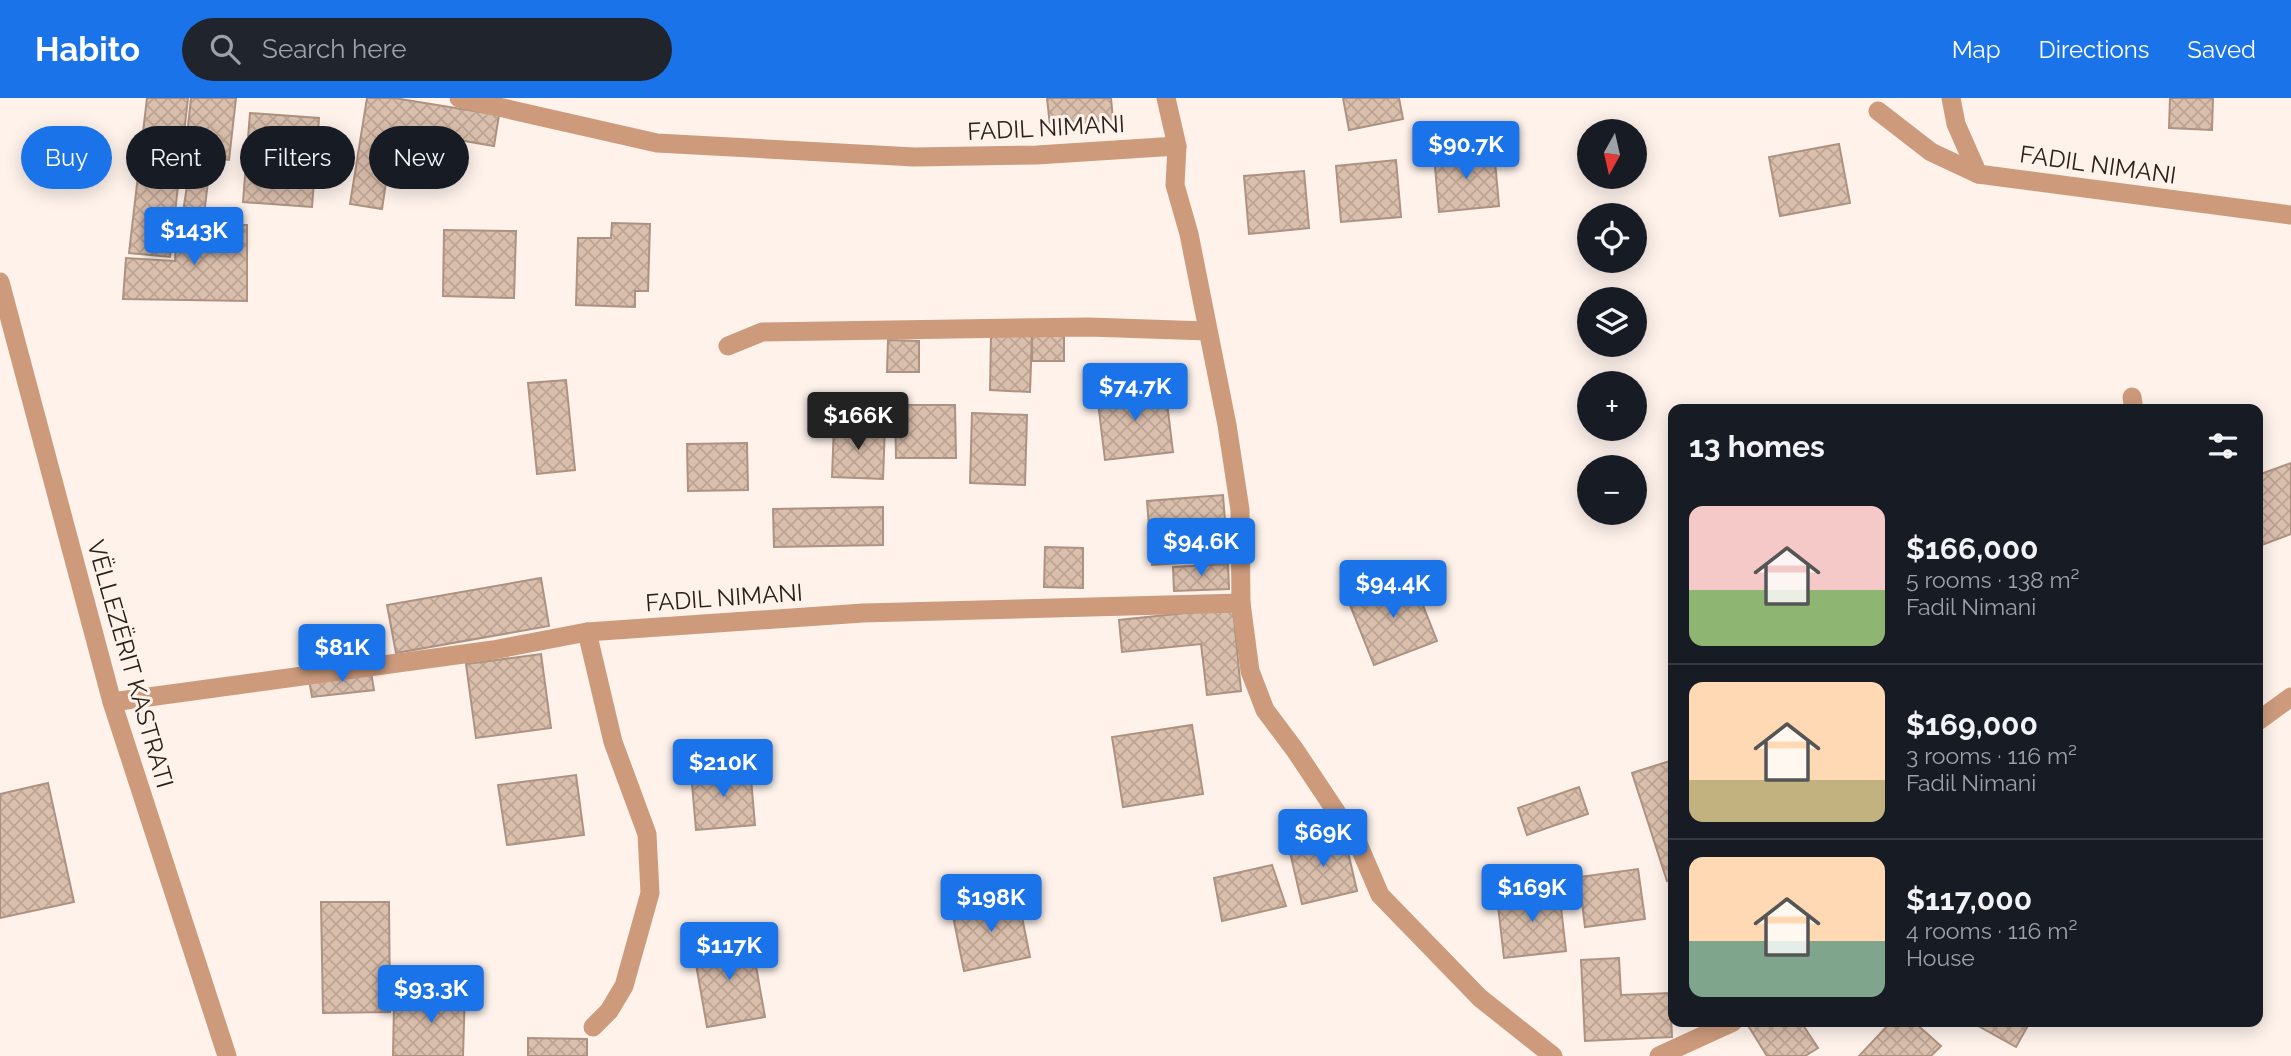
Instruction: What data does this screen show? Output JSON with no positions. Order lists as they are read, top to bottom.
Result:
{
  "streets": {
    "street": ["FADIL NIMANI", "VËLLEZËRIT KASTRATI"]
  },
  "crossings": [
    ["FADIL NIMANI", "VËLLEZËRIT KASTRATI"]
  ],
  "north": "bottom",
  "page": {
    "header": "Habito",
    "search": "Search here",
    "nav": ["Map", "Directions", "Saved"],
    "map_buttons": ["+", "−"],
    "price": [
      "$90.7K",
      "$143K",
      "$74.7K",
      "$166K",
      "$94.6K",
      "$94.4K",
      "$81K",
      "$210K",
      "$69K",
      "$169K",
      "$198K",
      "$117K",
      "$93.3K"
    ],
    "chip": [
      "Buy",
      "Rent",
      "Filters",
      "New"
    ],
    "heading": "13 homes",
    "list": [
      {
        "name": "$166,000",
        "note": "5 rooms · 138 m² · Fadil Nimani"
      },
      {
        "name": "$169,000",
        "note": "3 rooms · 116 m² · Fadil Nimani"
      },
      {
        "name": "$117,000",
        "note": "4 rooms · 116 m² · House"
      }
    ]
  }
}
